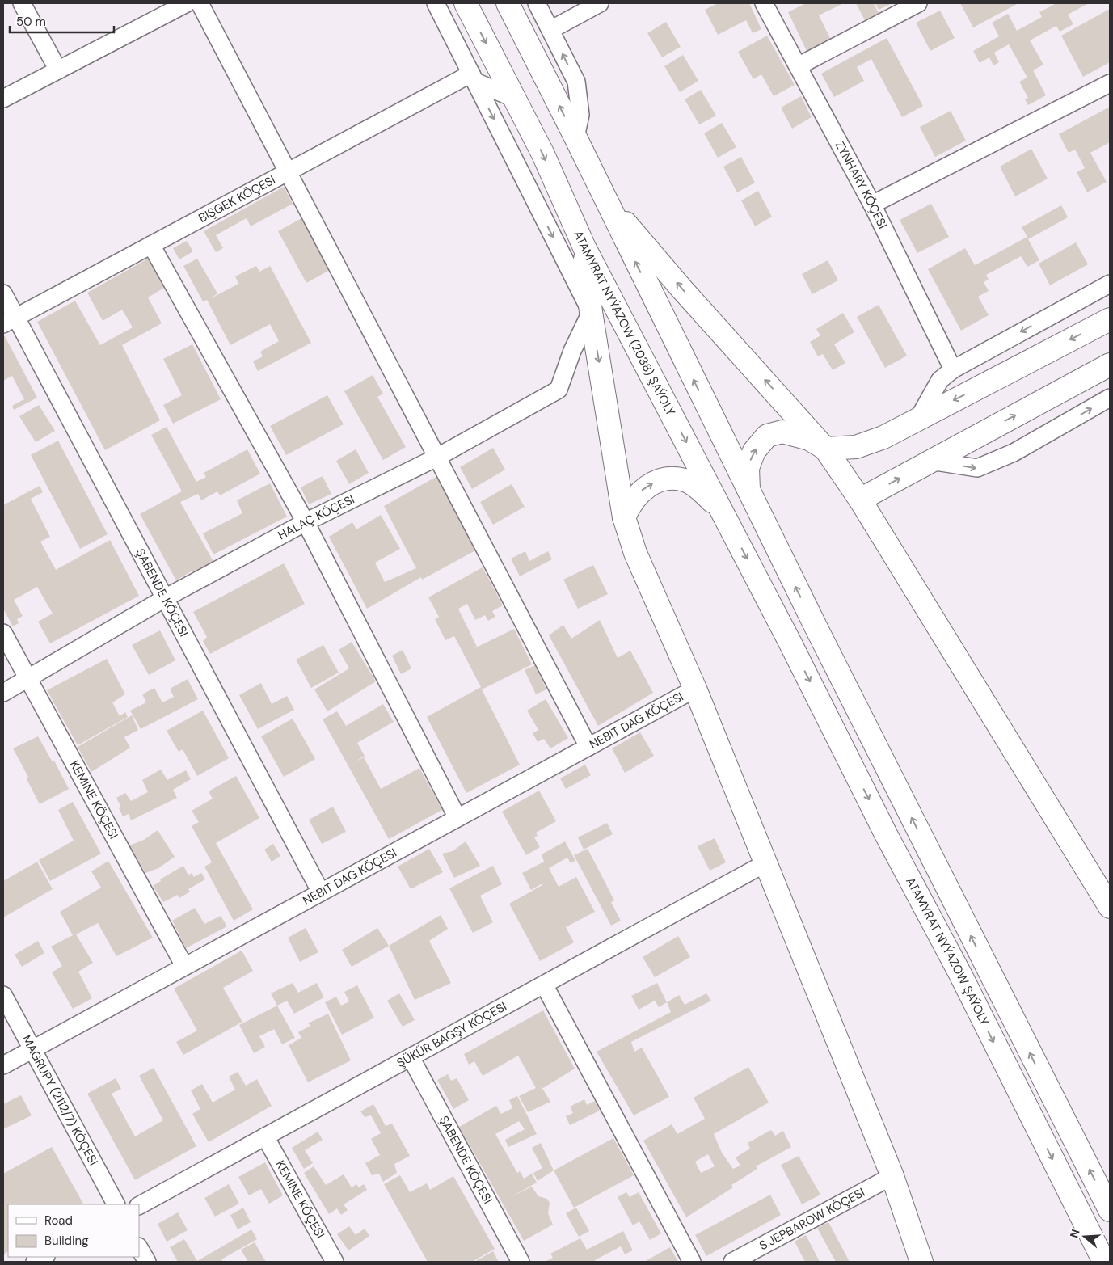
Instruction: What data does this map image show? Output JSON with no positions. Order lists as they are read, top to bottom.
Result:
{
  "streets": {
    "main road": ["ATAMYRAT NYÝAZOW (2038) ŞAÝOLY", "ATAMYRAT NYÝAZOW ŞAÝOLY"],
    "street": [
      "ZYNHARY KÖÇESI",
      "BIŞGEK KÖÇESI",
      "HALAÇ KÖÇESI",
      "ŞABENDE KÖÇESI",
      "NEBIT DAG KÖÇESI",
      "KEMINE KÖÇESI",
      "ŞÜKÜR BAGŞY KÖÇESI",
      "MAGRUPY (2112/7) KÖÇESI",
      "S.JEPBAROW KÖÇESI"
    ]
  },
  "crossings": [
    ["BIŞGEK KÖÇESI", "ŞABENDE KÖÇESI"],
    ["ATAMYRAT NYÝAZOW (2038) ŞAÝOLY", "ATAMYRAT NYÝAZOW ŞAÝOLY"],
    ["HALAÇ KÖÇESI", "ŞABENDE KÖÇESI"],
    ["HALAÇ KÖÇESI", "KEMINE KÖÇESI"],
    ["ŞABENDE KÖÇESI", "NEBIT DAG KÖÇESI"],
    ["ŞABENDE KÖÇESI", "ŞÜKÜR BAGŞY KÖÇESI"],
    ["NEBIT DAG KÖÇESI", "KEMINE KÖÇESI"],
    ["NEBIT DAG KÖÇESI", "MAGRUPY (2112/7) KÖÇESI"],
    ["KEMINE KÖÇESI", "ŞÜKÜR BAGŞY KÖÇESI"]
  ],
  "legend": ["Road", "Building"],
  "scale_bar": "50 m",
  "north": "left"
}
